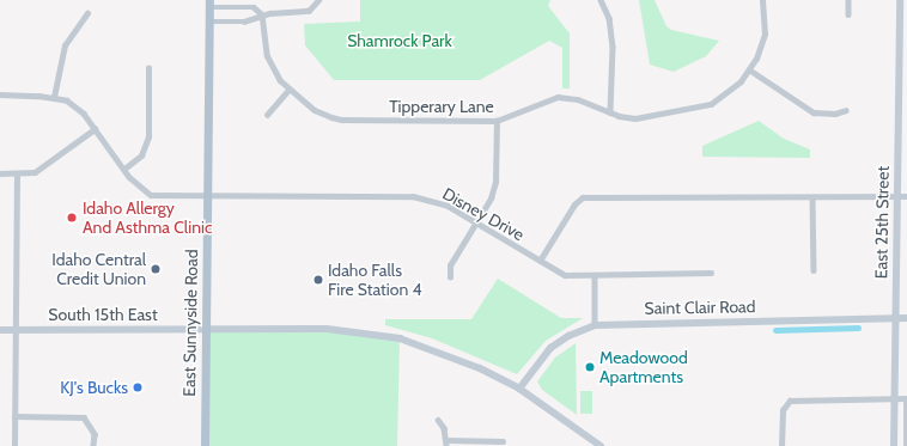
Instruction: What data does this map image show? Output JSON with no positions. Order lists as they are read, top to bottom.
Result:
{
  "streets": {
    "main road": ["East Sunnyside Road"],
    "street": [
      "Tipperary Lane",
      "Disney Drive",
      "East 25th Street",
      "Saint Clair Road",
      "South 15th East"
    ]
  },
  "crossings": [
    ["Disney Drive", "East Sunnyside Road"],
    ["East 25th Street", "Saint Clair Road"],
    ["Saint Clair Road", "South 15th East"],
    ["South 15th East", "East Sunnyside Road"]
  ],
  "parks": ["Shamrock Park"],
  "places": [
    "Idaho Allergy And Asthma Clinic",
    "Idaho Central Credit Union",
    "Idaho Falls Fire Station 4",
    "Meadowood Apartments",
    "KJ's Bucks"
  ]
}
